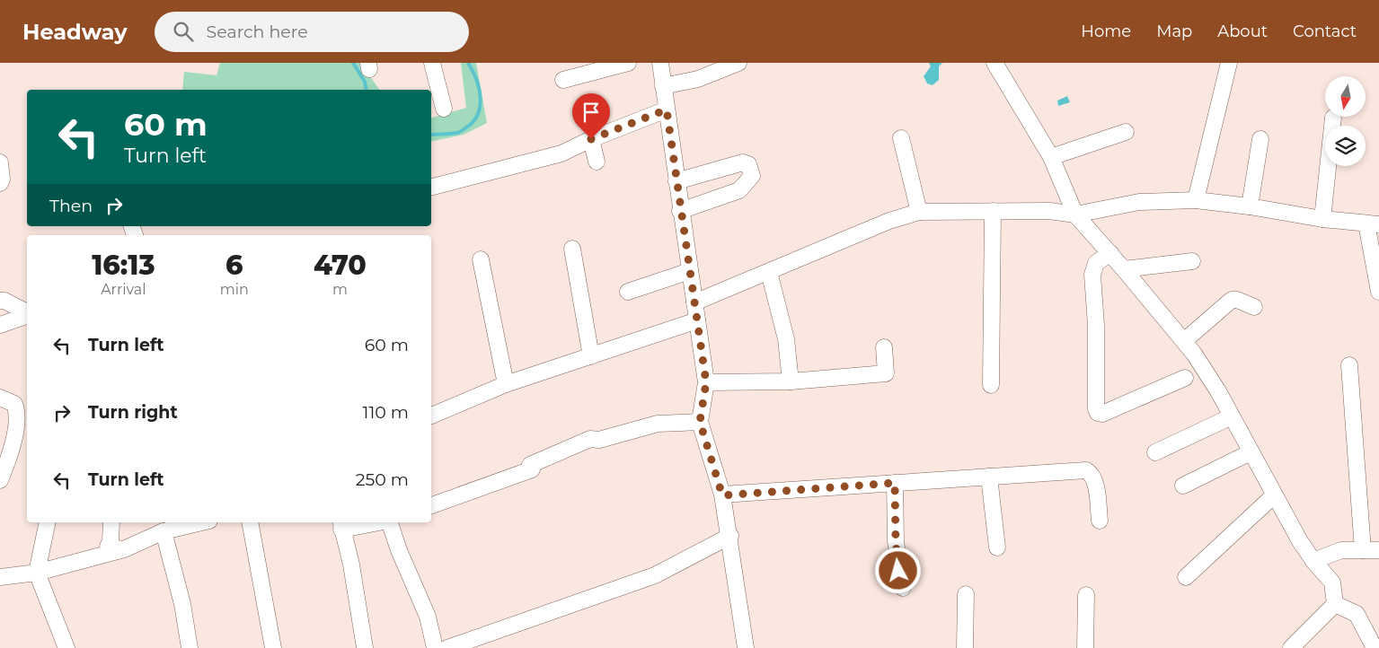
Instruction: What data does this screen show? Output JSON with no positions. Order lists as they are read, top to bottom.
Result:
{
  "north": "bottom",
  "page": {
    "header": "Headway",
    "search": "Search here",
    "nav": [
      "Home",
      "Map",
      "About",
      "Contact"
    ],
    "turn": ["60 m", "Turn left"],
    "then": "Then",
    "eta": [
      "16:13",
      "Arrival",
      "6",
      "min",
      "470",
      "m"
    ],
    "list": [
      {
        "name": "Turn left",
        "value": "60 m"
      },
      {
        "name": "Turn right",
        "value": "110 m"
      },
      {
        "name": "Turn left",
        "value": "250 m"
      }
    ]
  }
}
